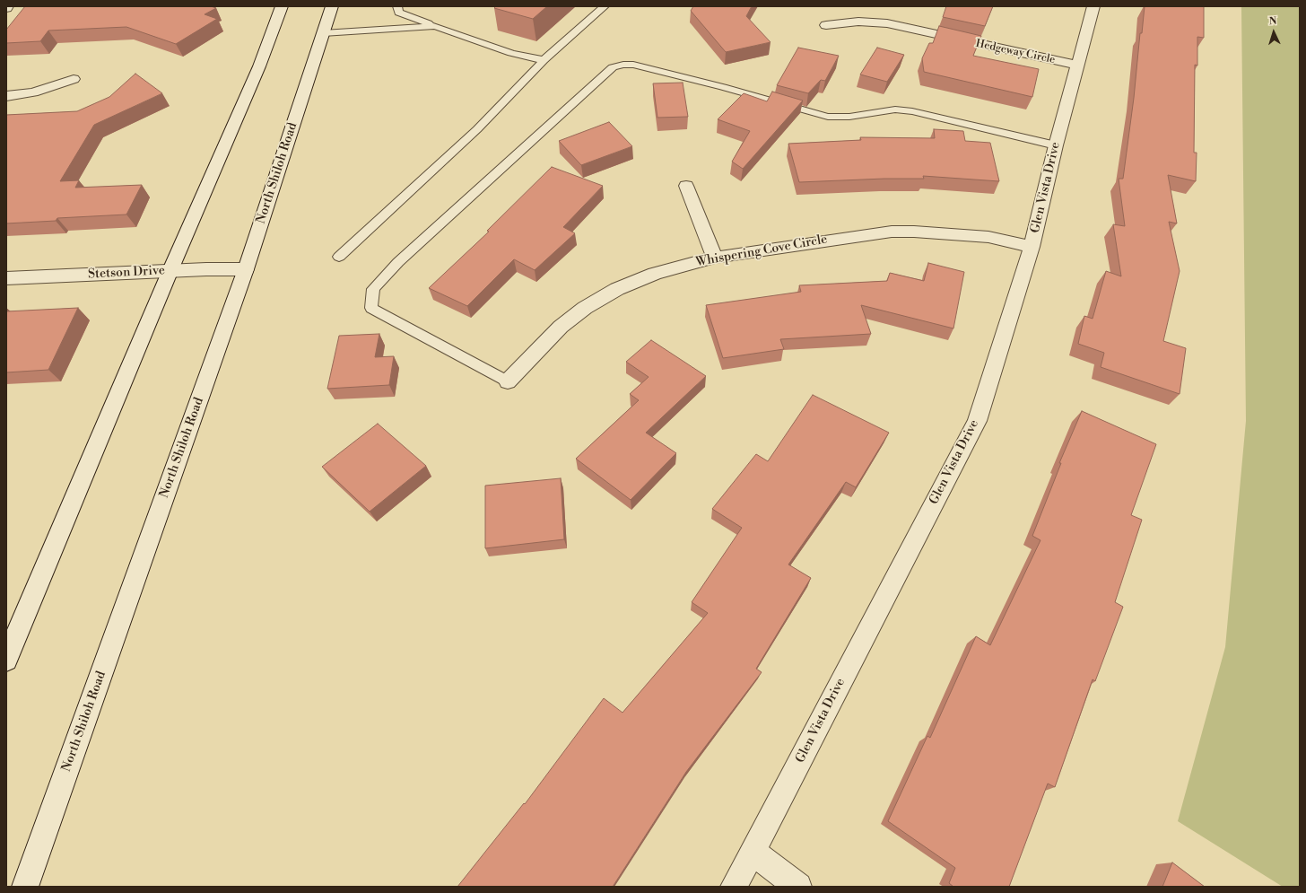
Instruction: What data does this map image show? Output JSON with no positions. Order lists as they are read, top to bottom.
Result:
{
  "streets": {
    "street": [
      "Hedgeway Circle",
      "North Shiloh Road",
      "Glen Vista Drive",
      "Whispering Cove Circle",
      "Stetson Drive"
    ]
  },
  "crossings": [
    ["Hedgeway Circle", "Glen Vista Drive"],
    ["North Shiloh Road", "Stetson Drive"],
    ["Glen Vista Drive", "Whispering Cove Circle"]
  ],
  "north": "top"
}
